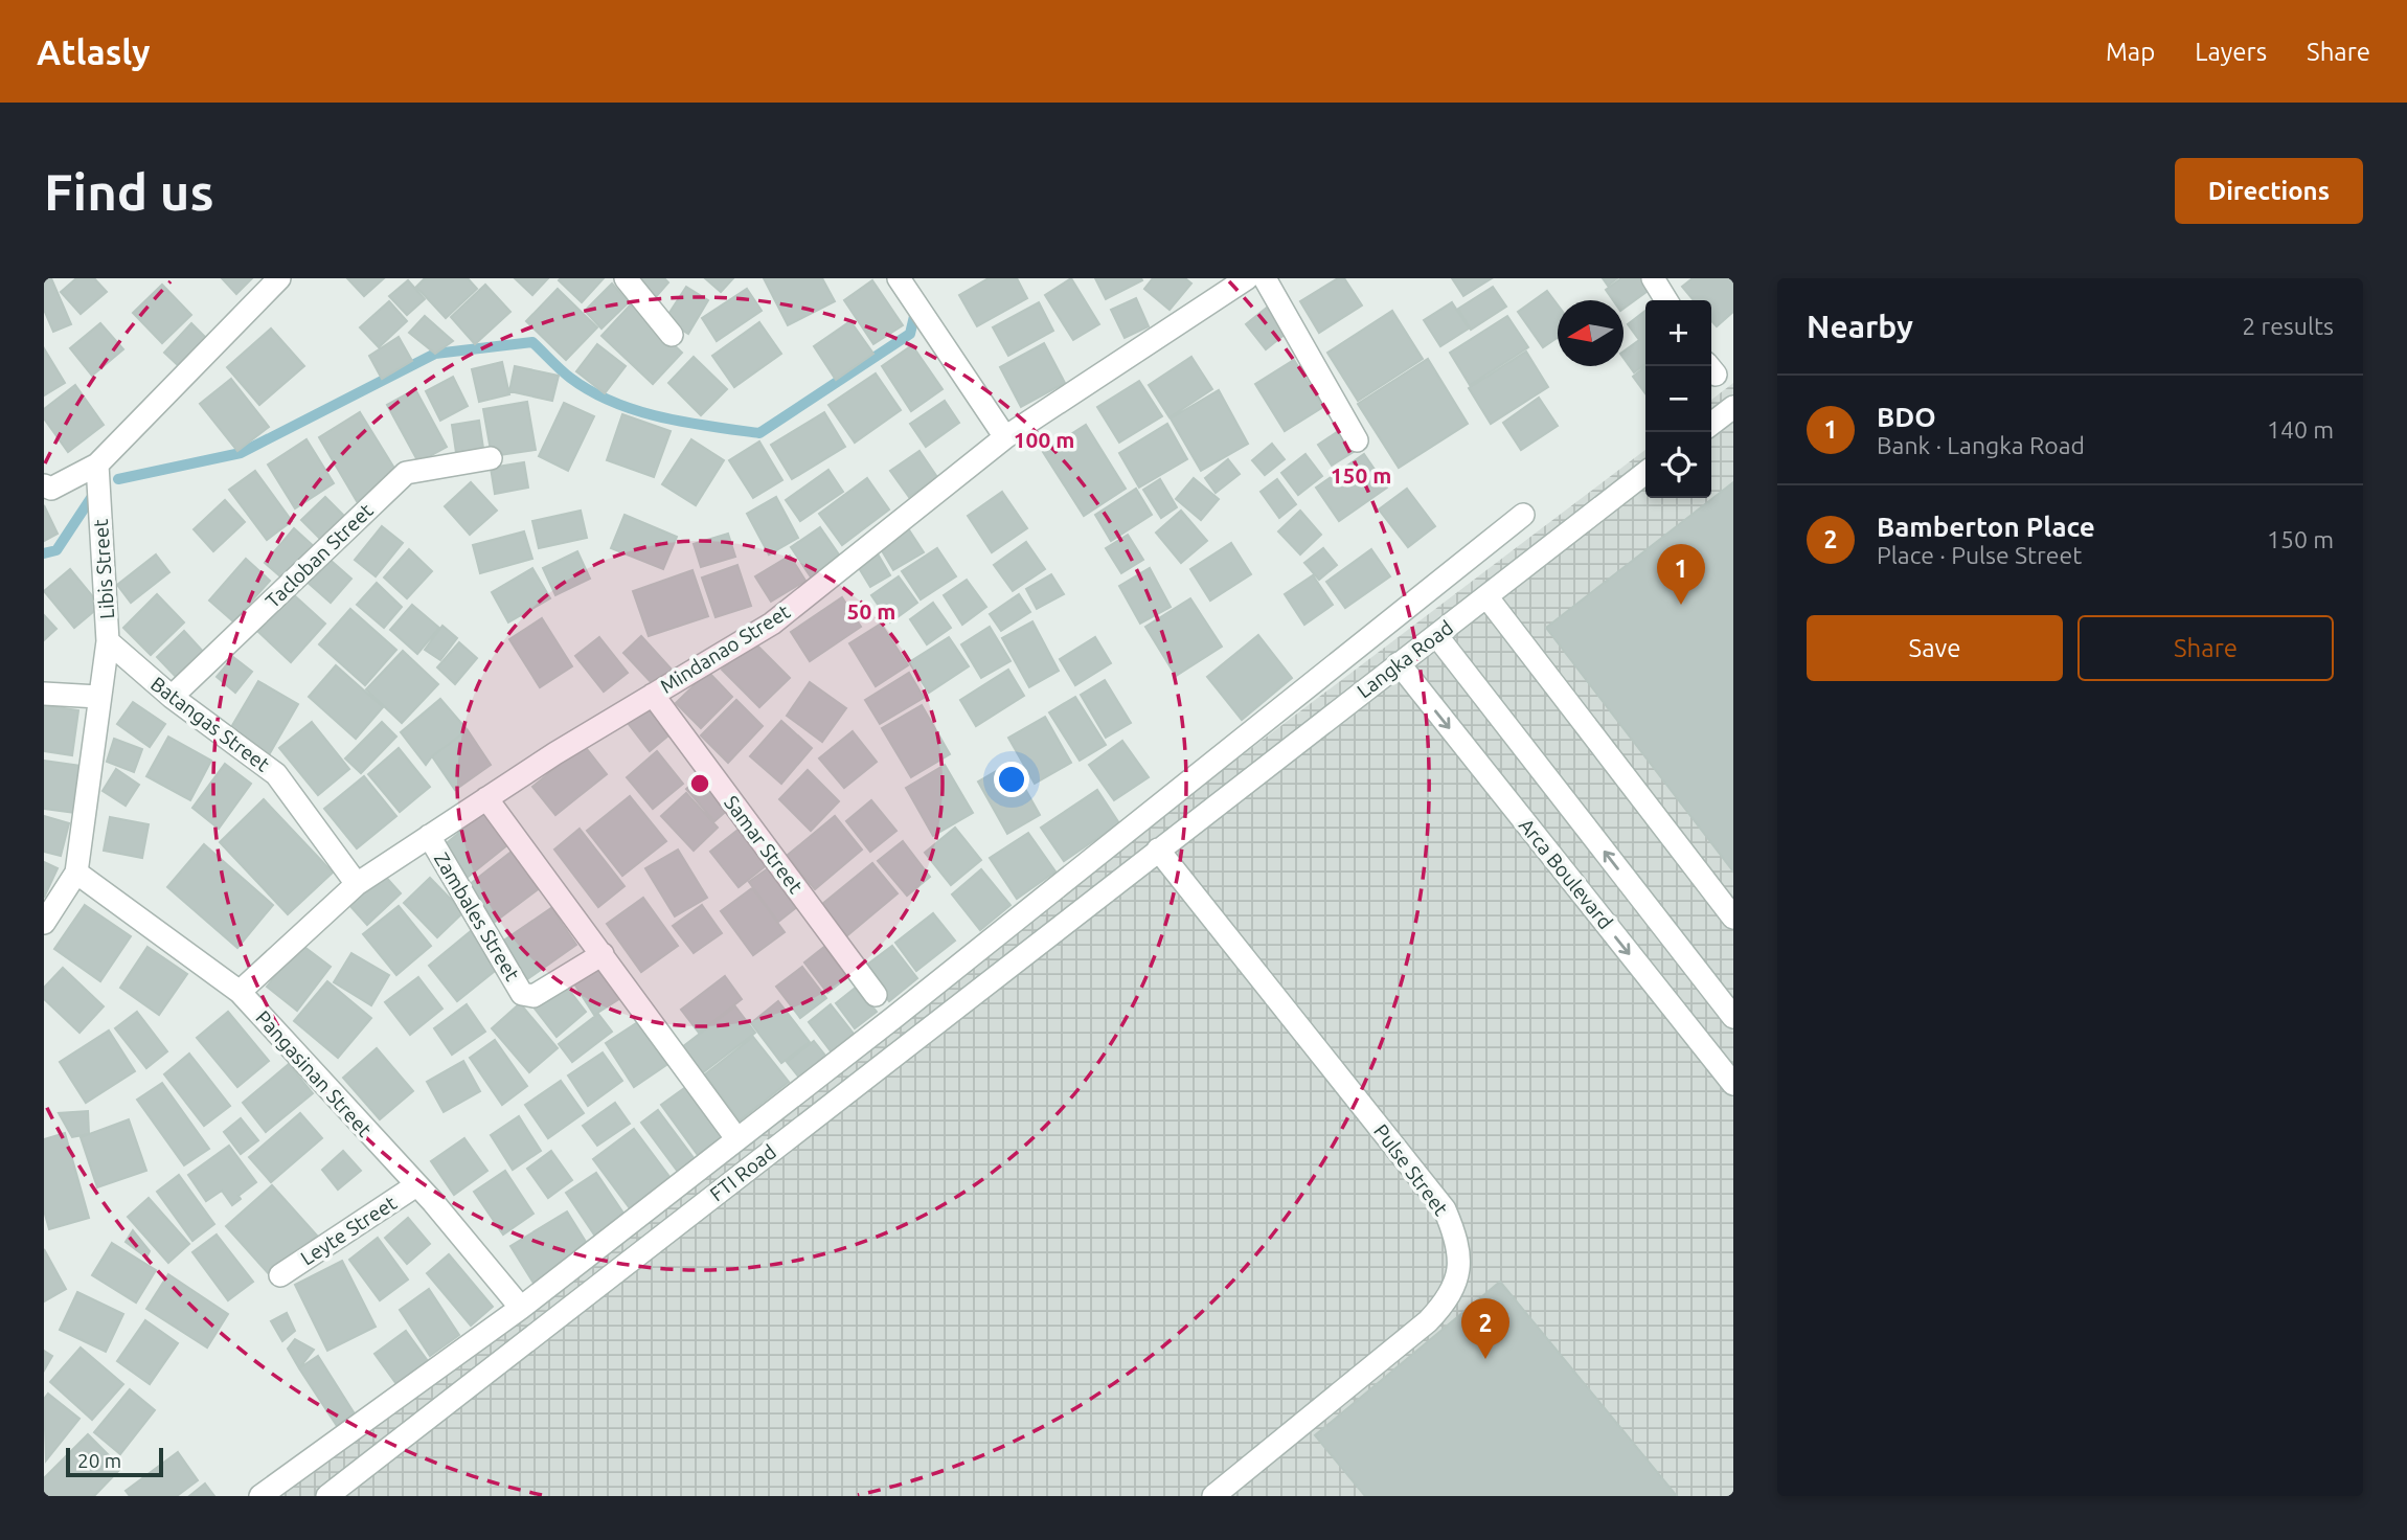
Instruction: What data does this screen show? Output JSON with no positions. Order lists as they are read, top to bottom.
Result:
{
  "streets": {
    "street": [
      "Tacloban Street",
      "Libis Street",
      "Mindanao Street",
      "Langka Road",
      "Batangas Street",
      "Samar Street",
      "Arca Boulevard",
      "Zambales Street",
      "Pangasinan Street",
      "Pulse Street",
      "FTI Road",
      "Leyte Street"
    ]
  },
  "crossings": [
    ["Tacloban Street", "Batangas Street"],
    ["Libis Street", "Batangas Street"],
    ["Libis Street", "Pangasinan Street"],
    ["Mindanao Street", "Batangas Street"],
    ["Mindanao Street", "Samar Street"],
    ["Mindanao Street", "Zambales Street"],
    ["Mindanao Street", "Pangasinan Street"],
    ["Langka Road", "Arca Boulevard"],
    ["Langka Road", "Pulse Street"],
    ["Langka Road", "FTI Road"],
    ["Pangasinan Street", "Leyte Street"],
    ["Pulse Street", "FTI Road"]
  ],
  "scale_bar": "20 m",
  "north": "left",
  "page": {
    "header": "Atlasly",
    "nav": ["Map", "Layers", "Share"],
    "buttons": [
      "Directions",
      ["Save", "Share"]
    ],
    "title": "Find us",
    "heading": ["Nearby", "2 results"],
    "map_buttons": ["+", "−"],
    "list": [
      {
        "mark": "1",
        "name": "BDO",
        "note": "Bank · Langka Road",
        "value": "140 m"
      },
      {
        "mark": "2",
        "name": "Bamberton Place",
        "note": "Place · Pulse Street",
        "value": "150 m"
      }
    ],
    "pins": ["1", "2"],
    "scale": "20 m"
  },
  "rings": ["100 m", "150 m", "50 m"]
}
